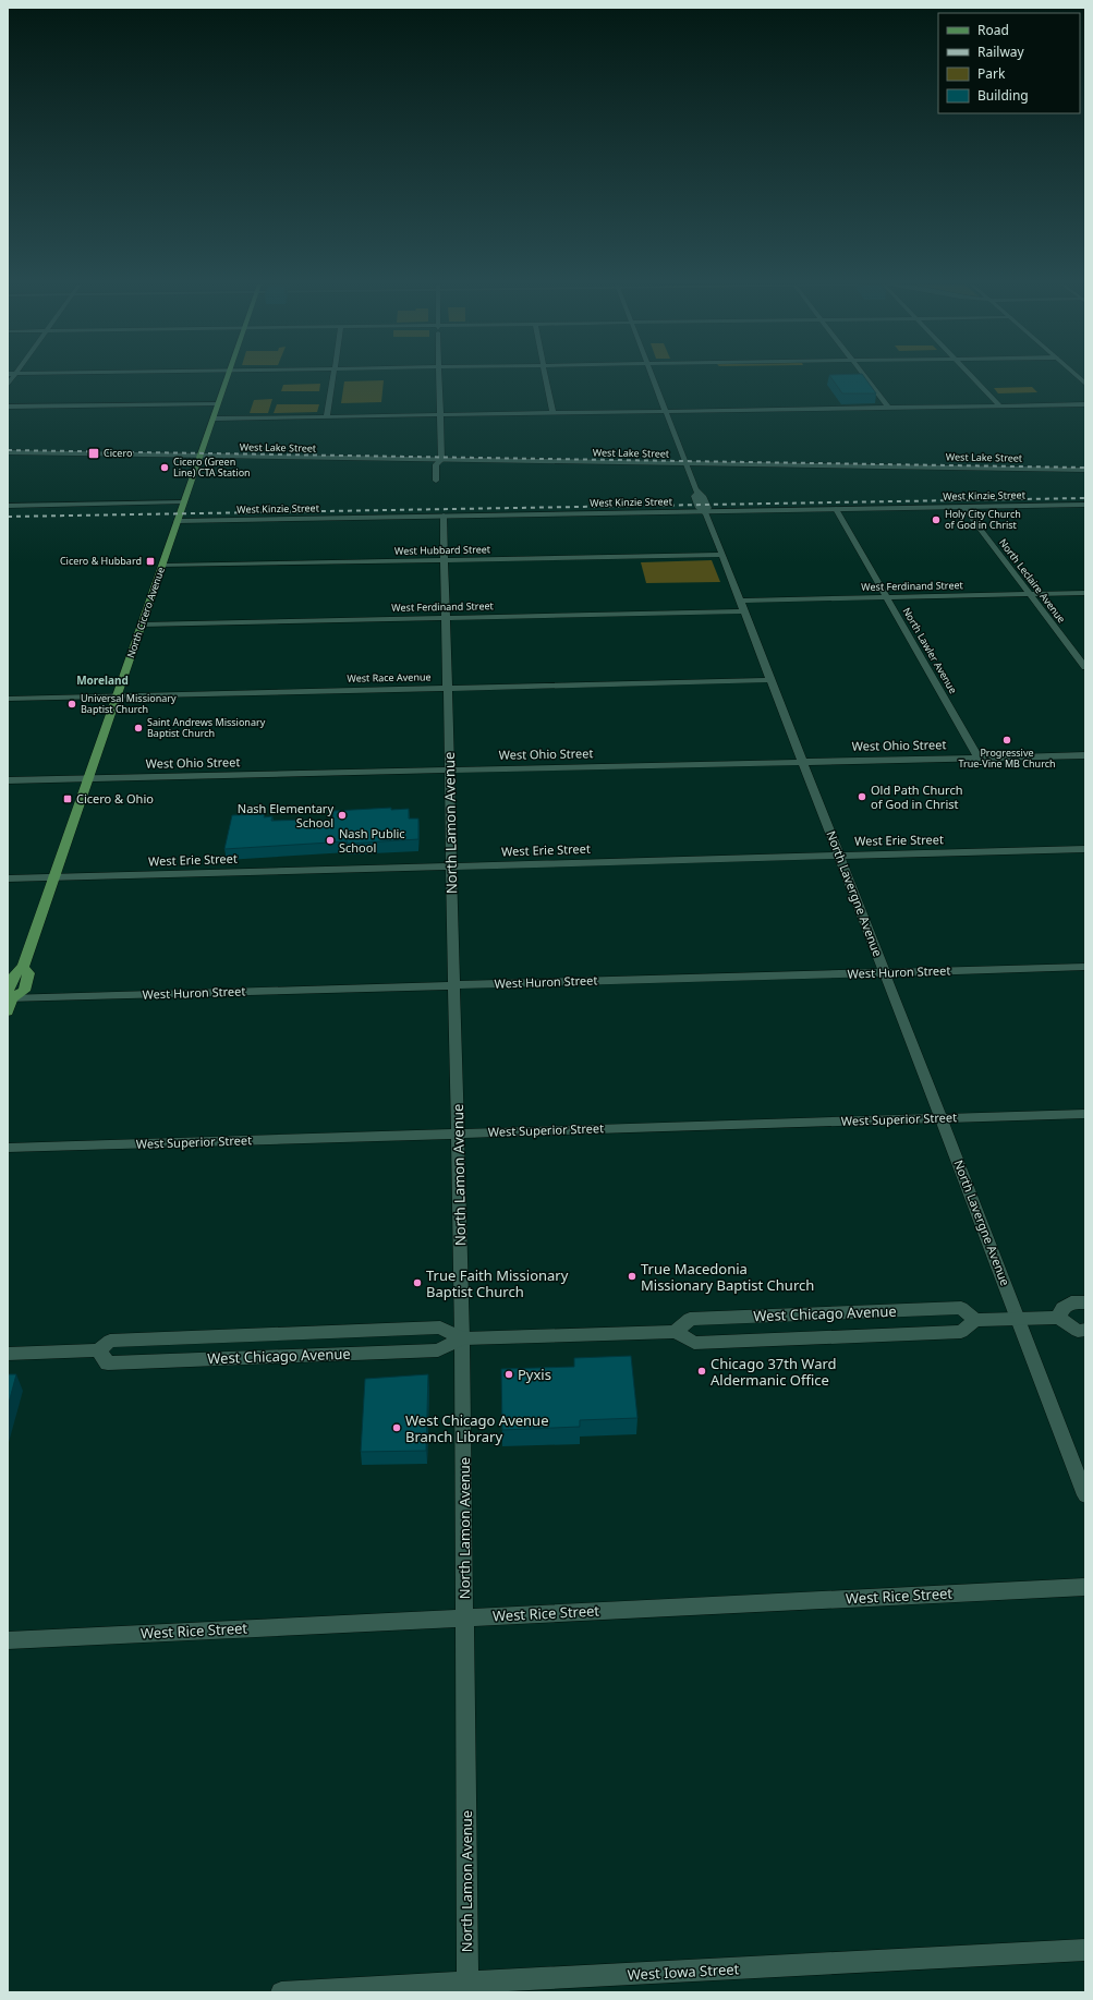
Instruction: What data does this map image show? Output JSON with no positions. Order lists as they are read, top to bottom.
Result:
{
  "streets": {
    "main road": ["North Cicero Avenue"],
    "street": [
      "West Lake Street",
      "West Kinzie Street",
      "West Hubbard Street",
      "North Leclaire Avenue",
      "West Ferdinand Street",
      "North Lawler Avenue",
      "West Race Avenue",
      "West Ohio Street",
      "North Lamon Avenue",
      "West Erie Street",
      "North Lavergne Avenue",
      "West Huron Street",
      "West Superior Street",
      "West Chicago Avenue",
      "West Rice Street",
      "West Iowa Street"
    ]
  },
  "crossings": [
    ["West Lake Street", "North Cicero Avenue"],
    ["West Lake Street", "North Lavergne Avenue"],
    ["West Kinzie Street", "North Leclaire Avenue"],
    ["West Kinzie Street", "North Cicero Avenue"],
    ["West Kinzie Street", "North Lawler Avenue"],
    ["West Kinzie Street", "North Lamon Avenue"],
    ["West Kinzie Street", "North Lavergne Avenue"],
    ["West Hubbard Street", "North Cicero Avenue"],
    ["West Hubbard Street", "North Lamon Avenue"],
    ["West Hubbard Street", "North Lavergne Avenue"],
    ["North Leclaire Avenue", "West Ferdinand Street"],
    ["West Ferdinand Street", "North Cicero Avenue"],
    ["West Ferdinand Street", "North Lawler Avenue"],
    ["West Ferdinand Street", "North Lamon Avenue"],
    ["West Ferdinand Street", "North Lavergne Avenue"],
    ["North Cicero Avenue", "West Race Avenue"],
    ["North Cicero Avenue", "West Ohio Street"],
    ["North Cicero Avenue", "West Erie Street"],
    ["North Cicero Avenue", "West Huron Street"],
    ["North Lawler Avenue", "West Ohio Street"],
    ["West Race Avenue", "North Lamon Avenue"],
    ["West Race Avenue", "North Lavergne Avenue"],
    ["West Ohio Street", "North Lamon Avenue"],
    ["West Ohio Street", "North Lavergne Avenue"],
    ["North Lamon Avenue", "West Erie Street"],
    ["North Lamon Avenue", "West Huron Street"],
    ["North Lamon Avenue", "West Superior Street"],
    ["North Lamon Avenue", "West Chicago Avenue"],
    ["North Lamon Avenue", "West Rice Street"],
    ["North Lamon Avenue", "West Iowa Street"],
    ["West Erie Street", "North Lavergne Avenue"],
    ["North Lavergne Avenue", "West Huron Street"],
    ["North Lavergne Avenue", "West Superior Street"]
  ],
  "districts": ["Moreland"],
  "places": {
    "transit": ["Cicero", "Cicero & Hubbard", "Cicero & Ohio"],
    "other": [
      "Cicero (Green Line) CTA Station",
      "Holy City Church of God in Christ",
      "Universal Missionary Baptist Church",
      "Saint Andrews Missionary Baptist Church",
      "Progressive True-Vine MB Church",
      "Old Path Church of God in Christ",
      "Nash Elementary School",
      "Nash Public School",
      "True Macedonia Missionary Baptist Church",
      "True Faith Missionary Baptist Church",
      "Chicago 37th Ward Aldermanic Office",
      "Pyxis",
      "West Chicago Avenue Branch Library"
    ]
  },
  "legend": [
    "Road",
    "Railway",
    "Park",
    "Building"
  ]
}
